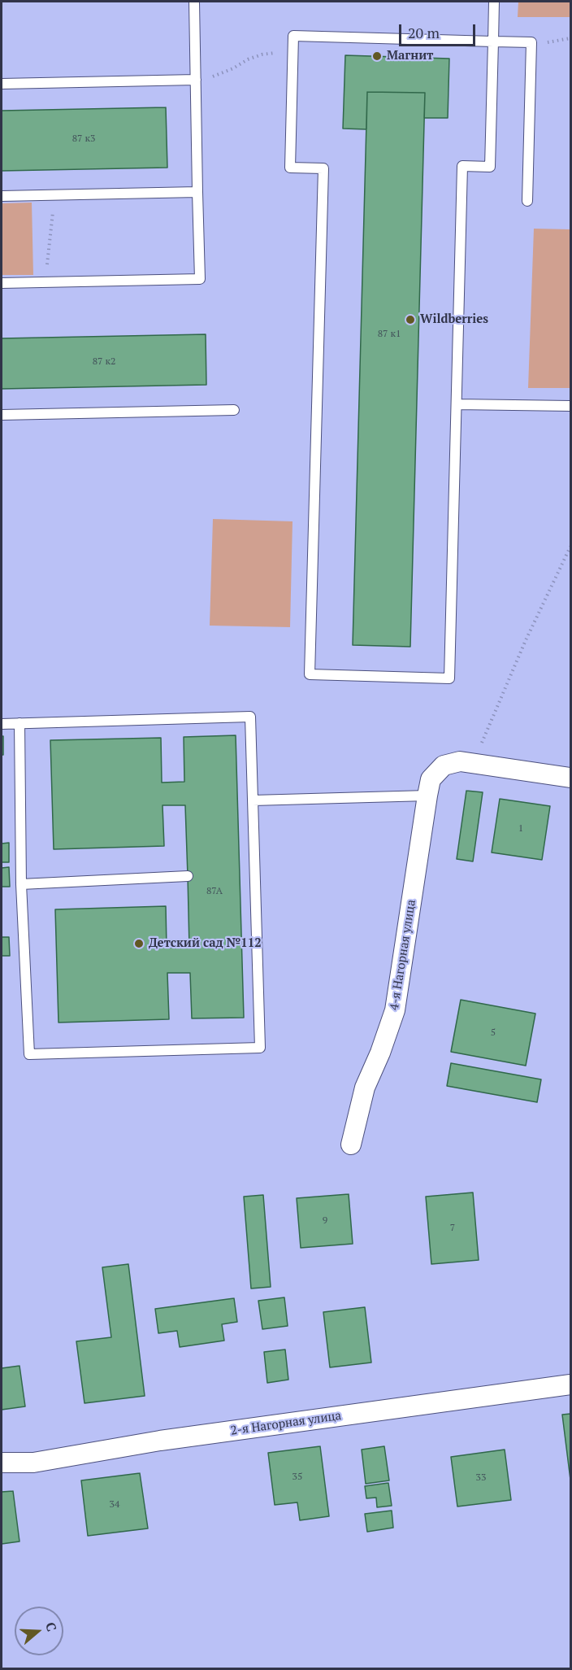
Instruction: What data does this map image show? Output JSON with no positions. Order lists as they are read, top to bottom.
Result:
{
  "streets": {
    "street": ["4-я Нагорная улица", "2-я Нагорная улица"]
  },
  "places": ["Магнит", "Wildberries", "Детский сад №112"],
  "house_numbers": [
    "87 к3",
    "87 к1",
    "87 к2",
    "1",
    "87А",
    "5",
    "9",
    "7",
    "35",
    "33",
    "34"
  ],
  "scale_bar": "20 m",
  "north": "right"
}
